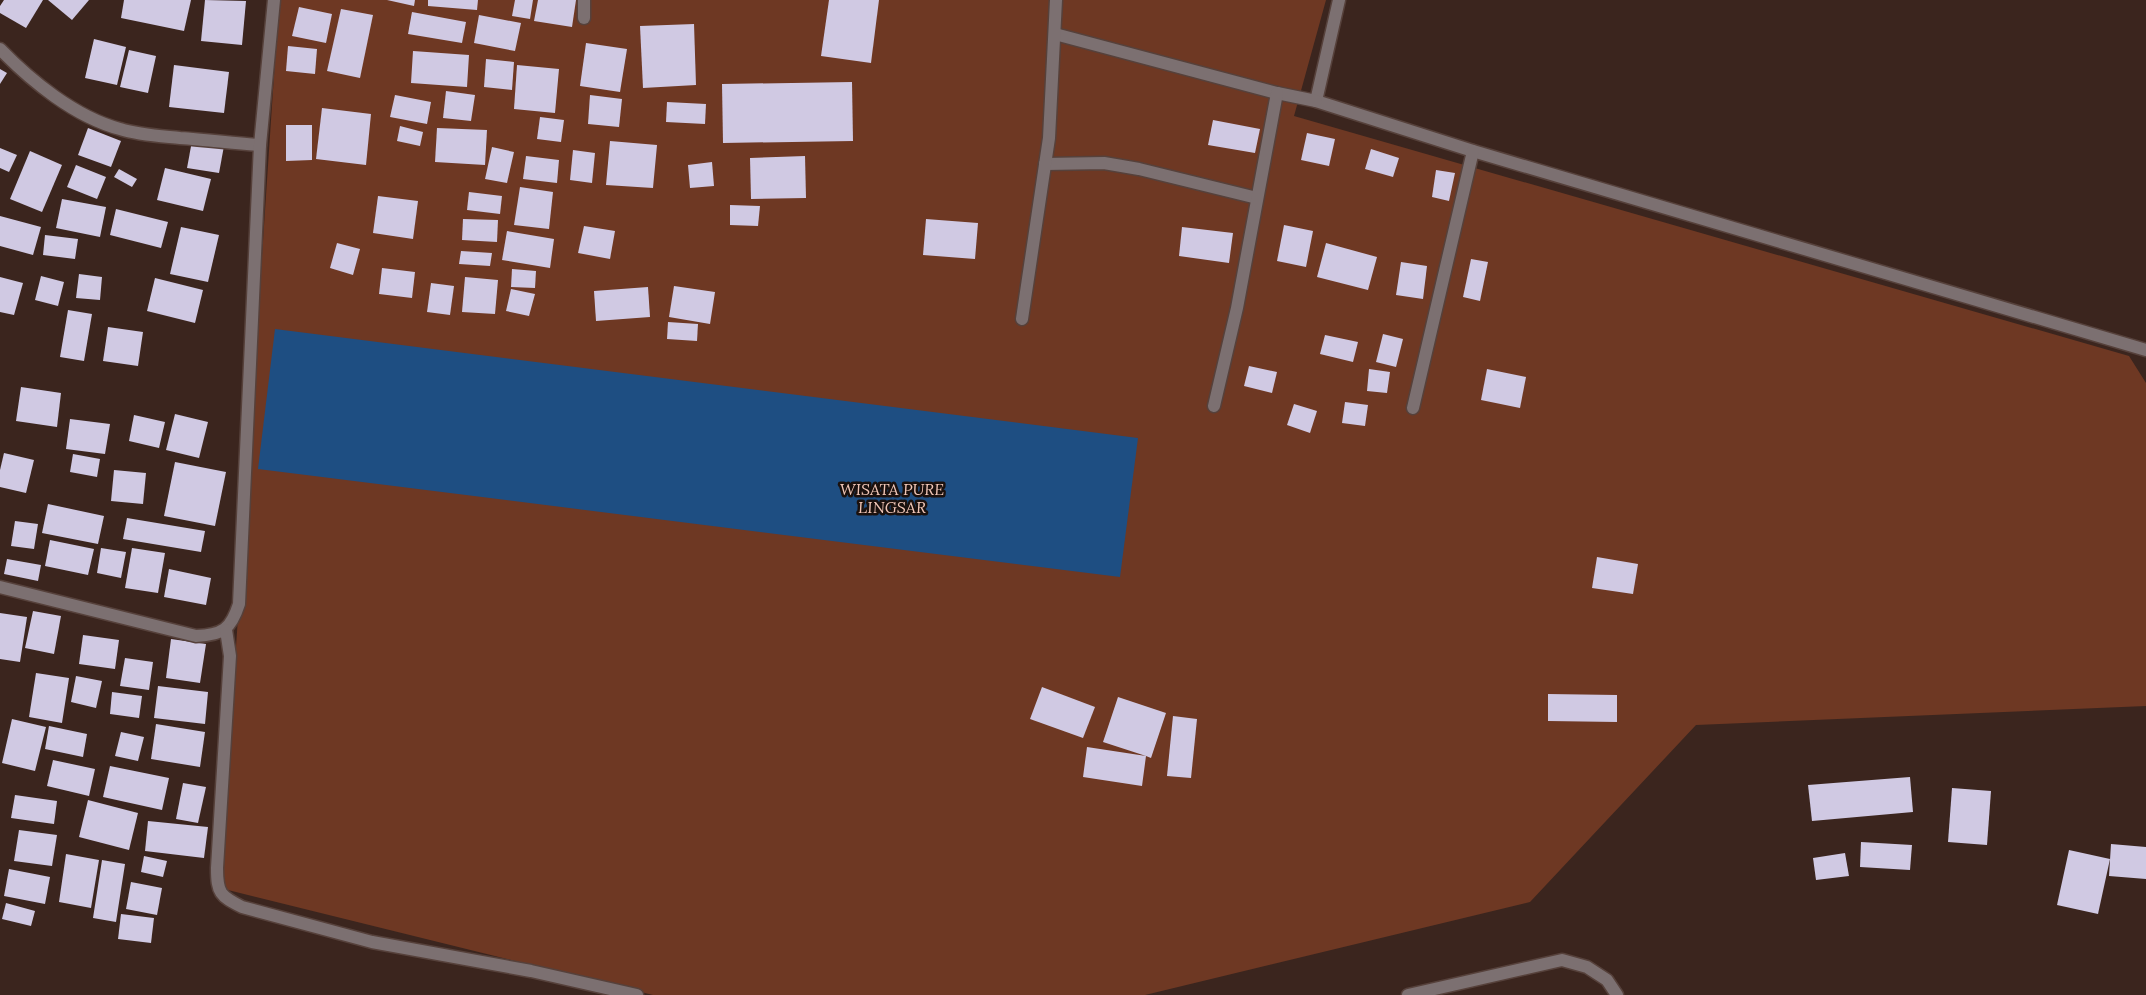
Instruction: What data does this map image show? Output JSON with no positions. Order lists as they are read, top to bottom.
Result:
{
  "parks": ["WISATA PURE LINGSAR"]
}
